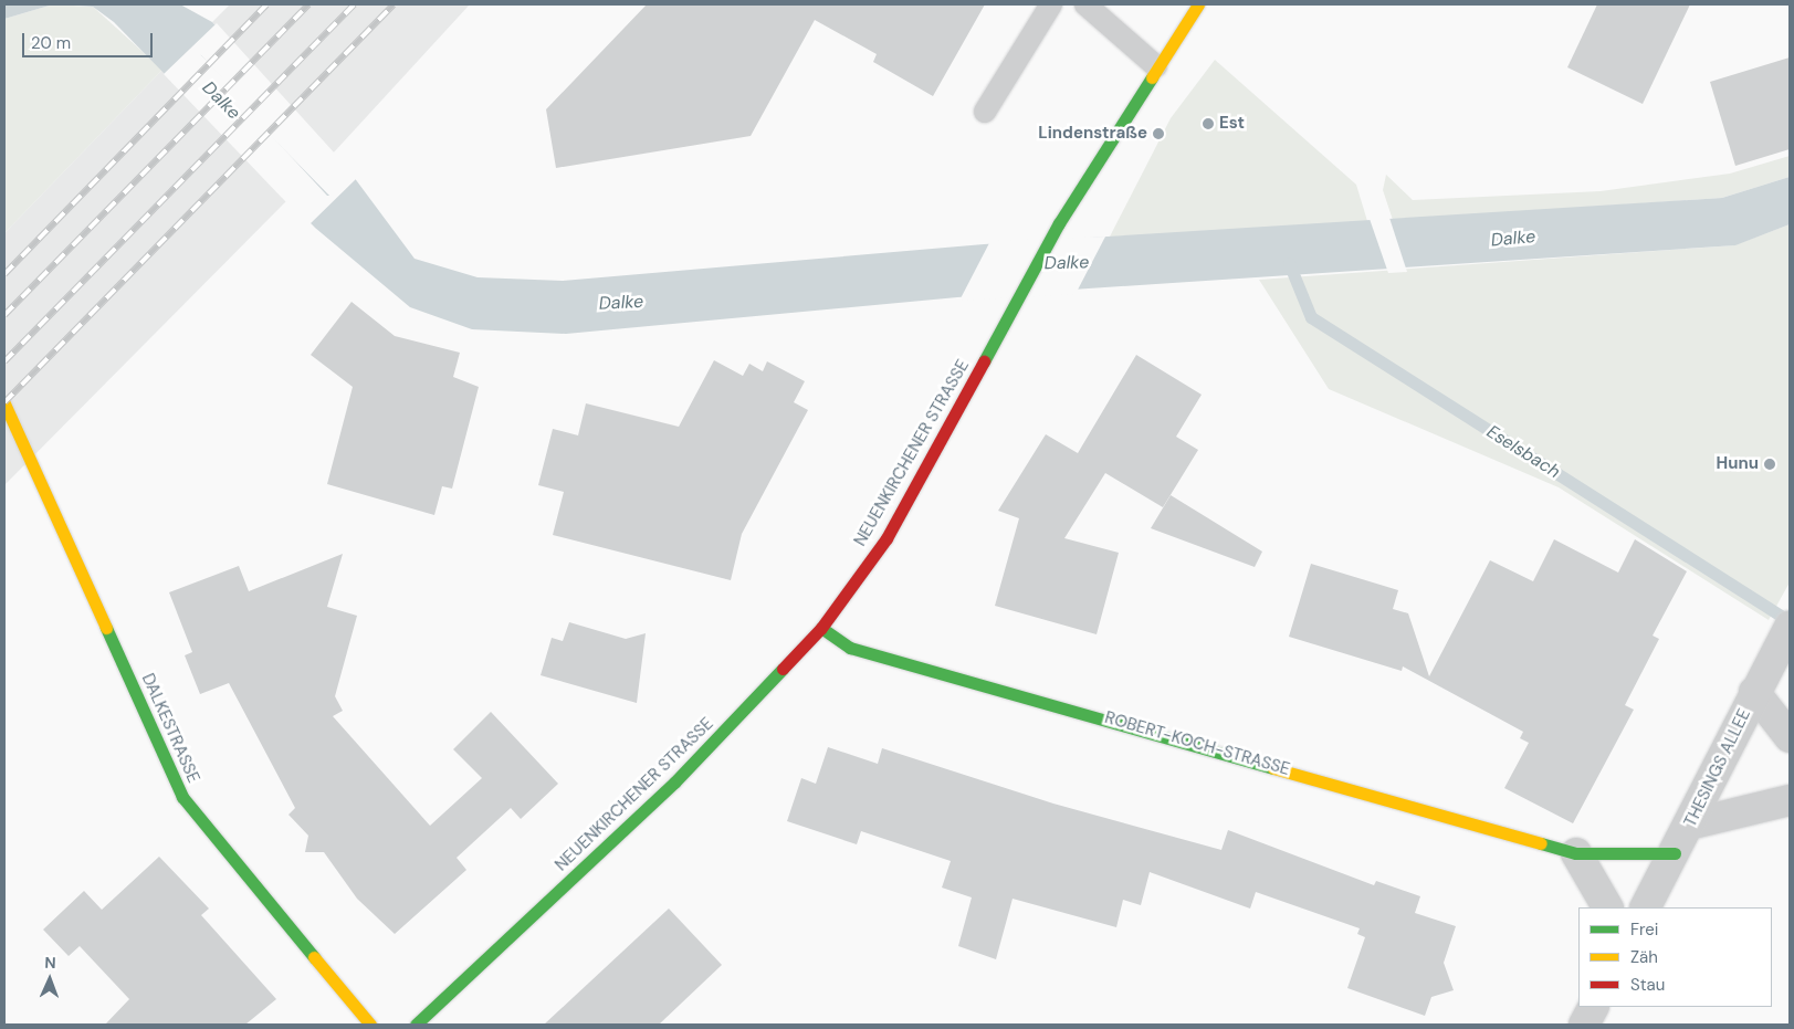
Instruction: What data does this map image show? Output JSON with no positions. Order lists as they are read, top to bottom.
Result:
{
  "streets": {
    "street": [
      "NEUENKIRCHENER STRASSE",
      "DALKESTRASSE",
      "ROBERT-KOCH-STRASSE",
      "THESINGS ALLEE"
    ]
  },
  "crossings": [
    ["NEUENKIRCHENER STRASSE", "ROBERT-KOCH-STRASSE"],
    ["ROBERT-KOCH-STRASSE", "THESINGS ALLEE"]
  ],
  "water": ["Dalke", "Eselsbach"],
  "places": ["Est", "Lindenstraße", "Hunu"],
  "legend": ["Frei", "Zäh", "Stau"],
  "scale_bar": "20 m",
  "north": "top"
}
